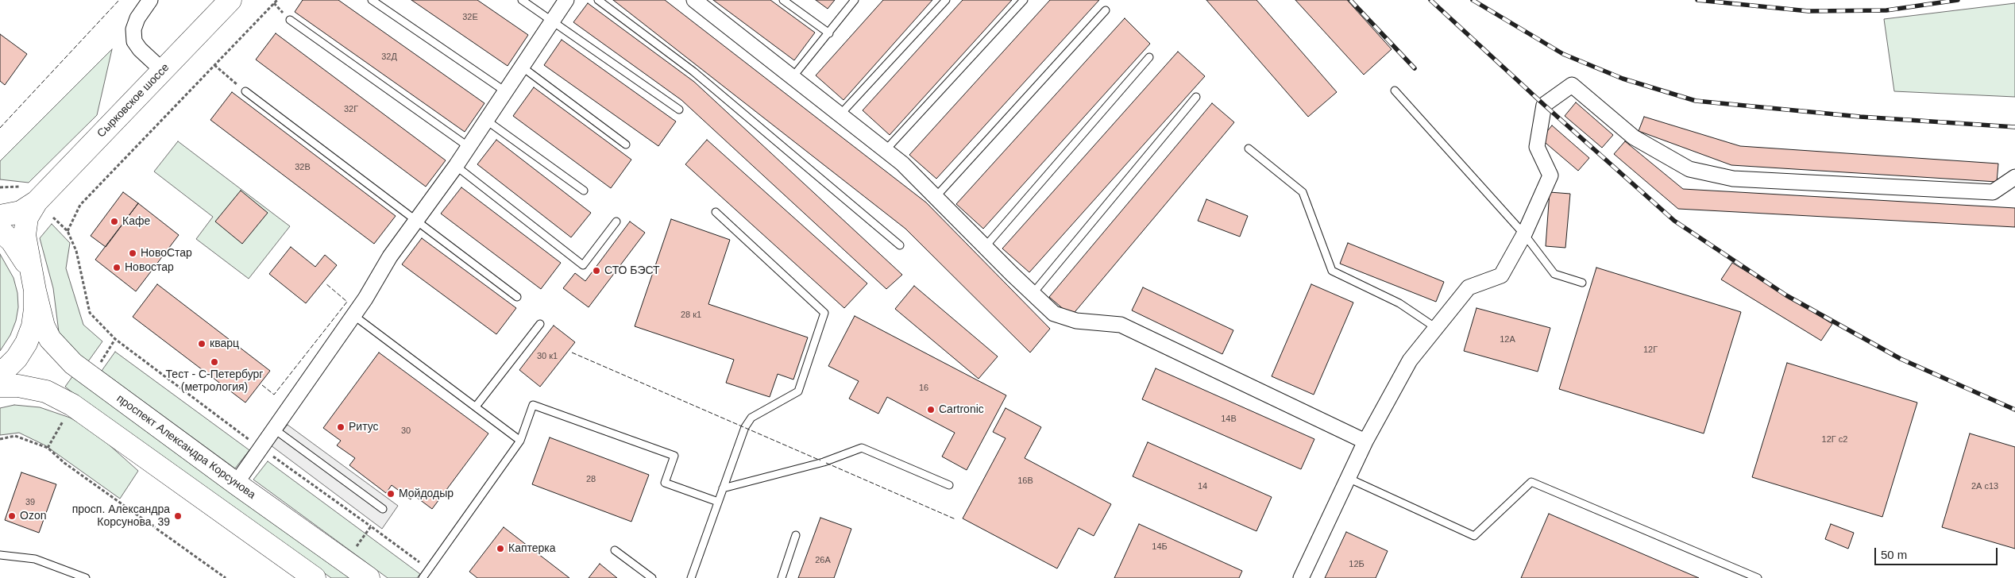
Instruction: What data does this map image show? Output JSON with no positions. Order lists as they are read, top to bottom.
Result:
{
  "streets": {
    "main road": ["Сырковское шоссе", "проспект Александра Корсунова"]
  },
  "places": [
    "Кафе",
    "НовоСтар",
    "Новостар",
    "СТО БЭСТ",
    "кварц",
    "Тест - С-Петербург (метрология)",
    "Cartronic",
    "Ритус",
    "Мойдодыр",
    "Ozon",
    "просп. Александра Корсунова, 39",
    "Каптерка"
  ],
  "house_numbers": [
    "32Е",
    "32Д",
    "32Г",
    "32В",
    "28 к1",
    "12А",
    "12Г",
    "30 к1",
    "16",
    "14В",
    "30",
    "12Г с2",
    "28",
    "16В",
    "14",
    "2А с13",
    "39",
    "14Б",
    "26А",
    "12Б"
  ],
  "scale_bar": "50 m"
}
